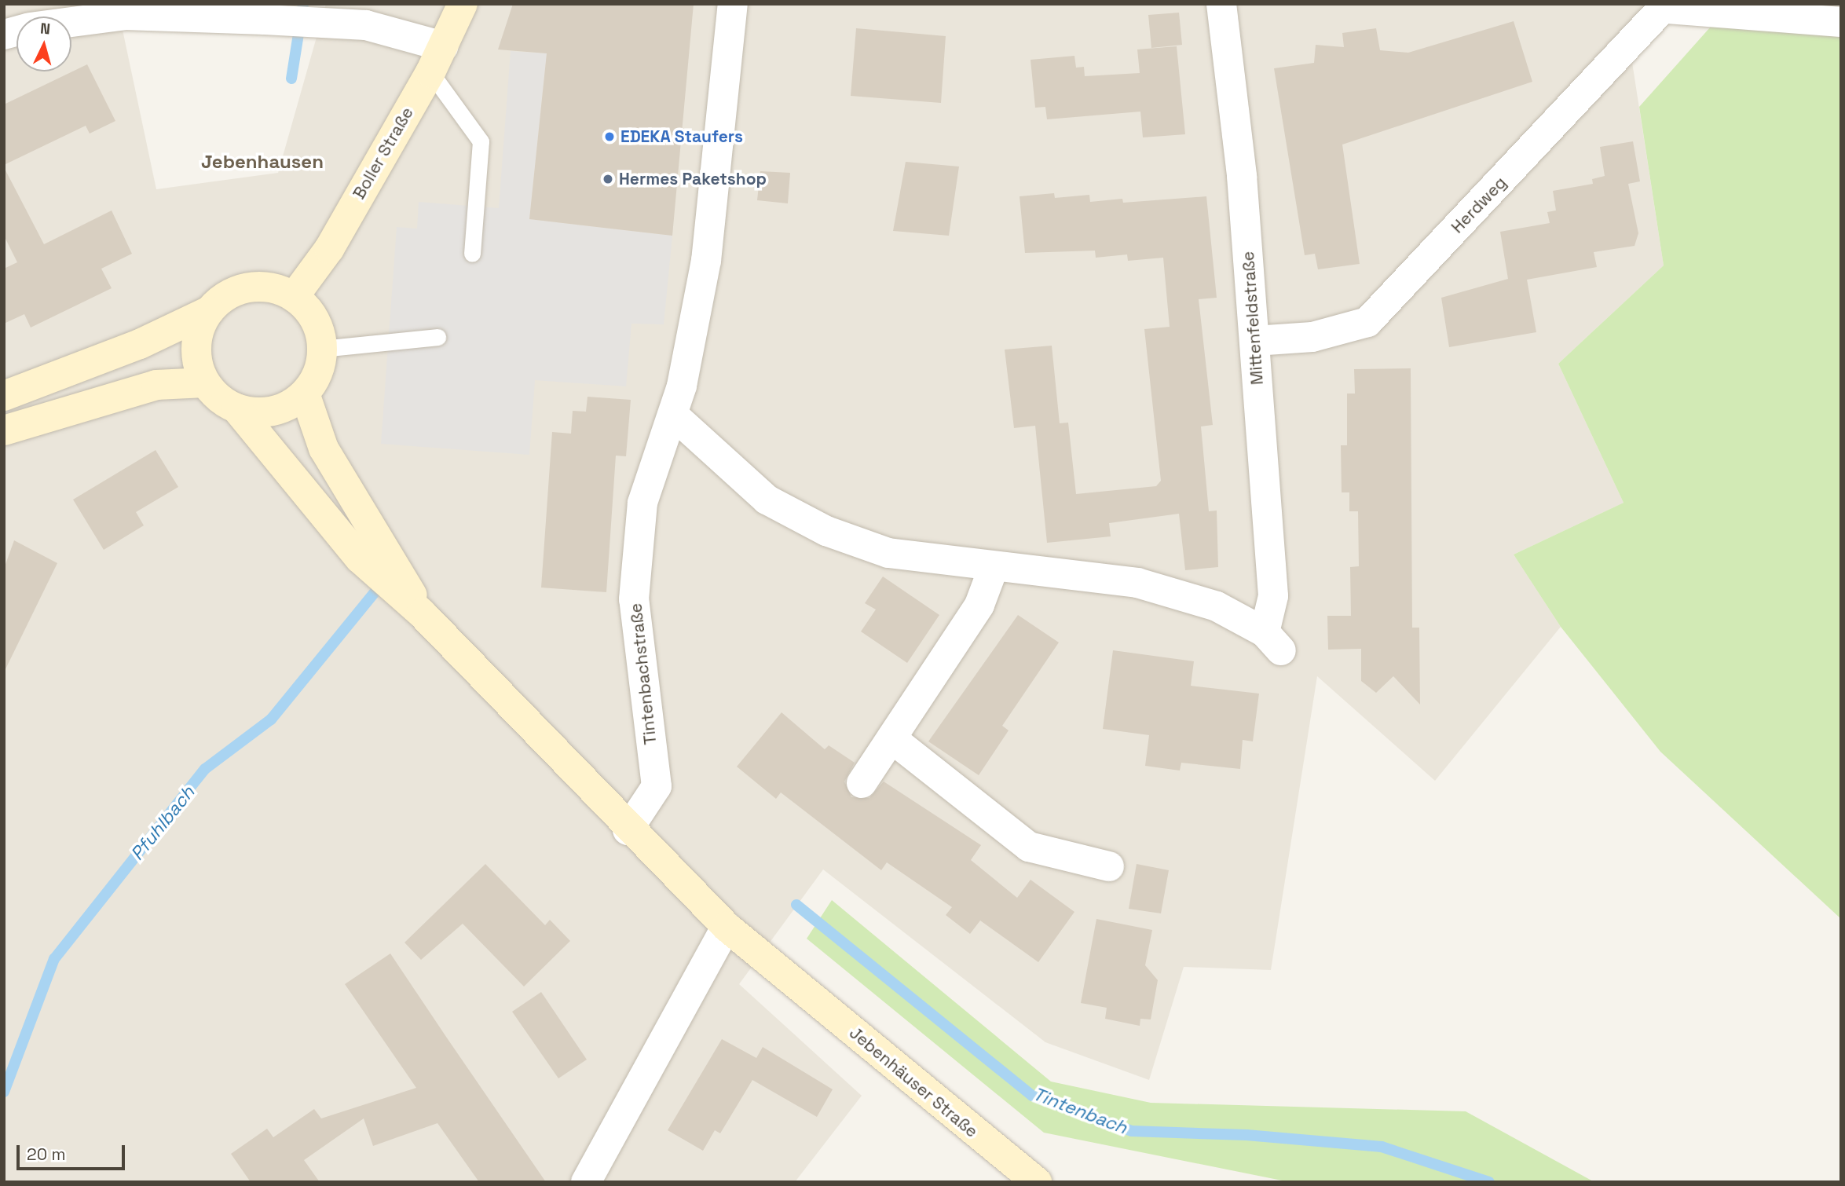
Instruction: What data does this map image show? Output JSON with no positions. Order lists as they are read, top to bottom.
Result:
{
  "streets": {
    "street": [
      "Boller Straße",
      "Herdweg",
      "Mittenfeldstraße",
      "Tintenbachstraße",
      "Jebenhäuser Straße"
    ]
  },
  "crossings": [
    ["Herdweg", "Mittenfeldstraße"]
  ],
  "districts": ["Jebenhausen"],
  "water": ["Pfuhlbach", "Tintenbach"],
  "places": ["EDEKA Staufers", "Hermes Paketshop"],
  "scale_bar": "20 m",
  "north": "top"
}
